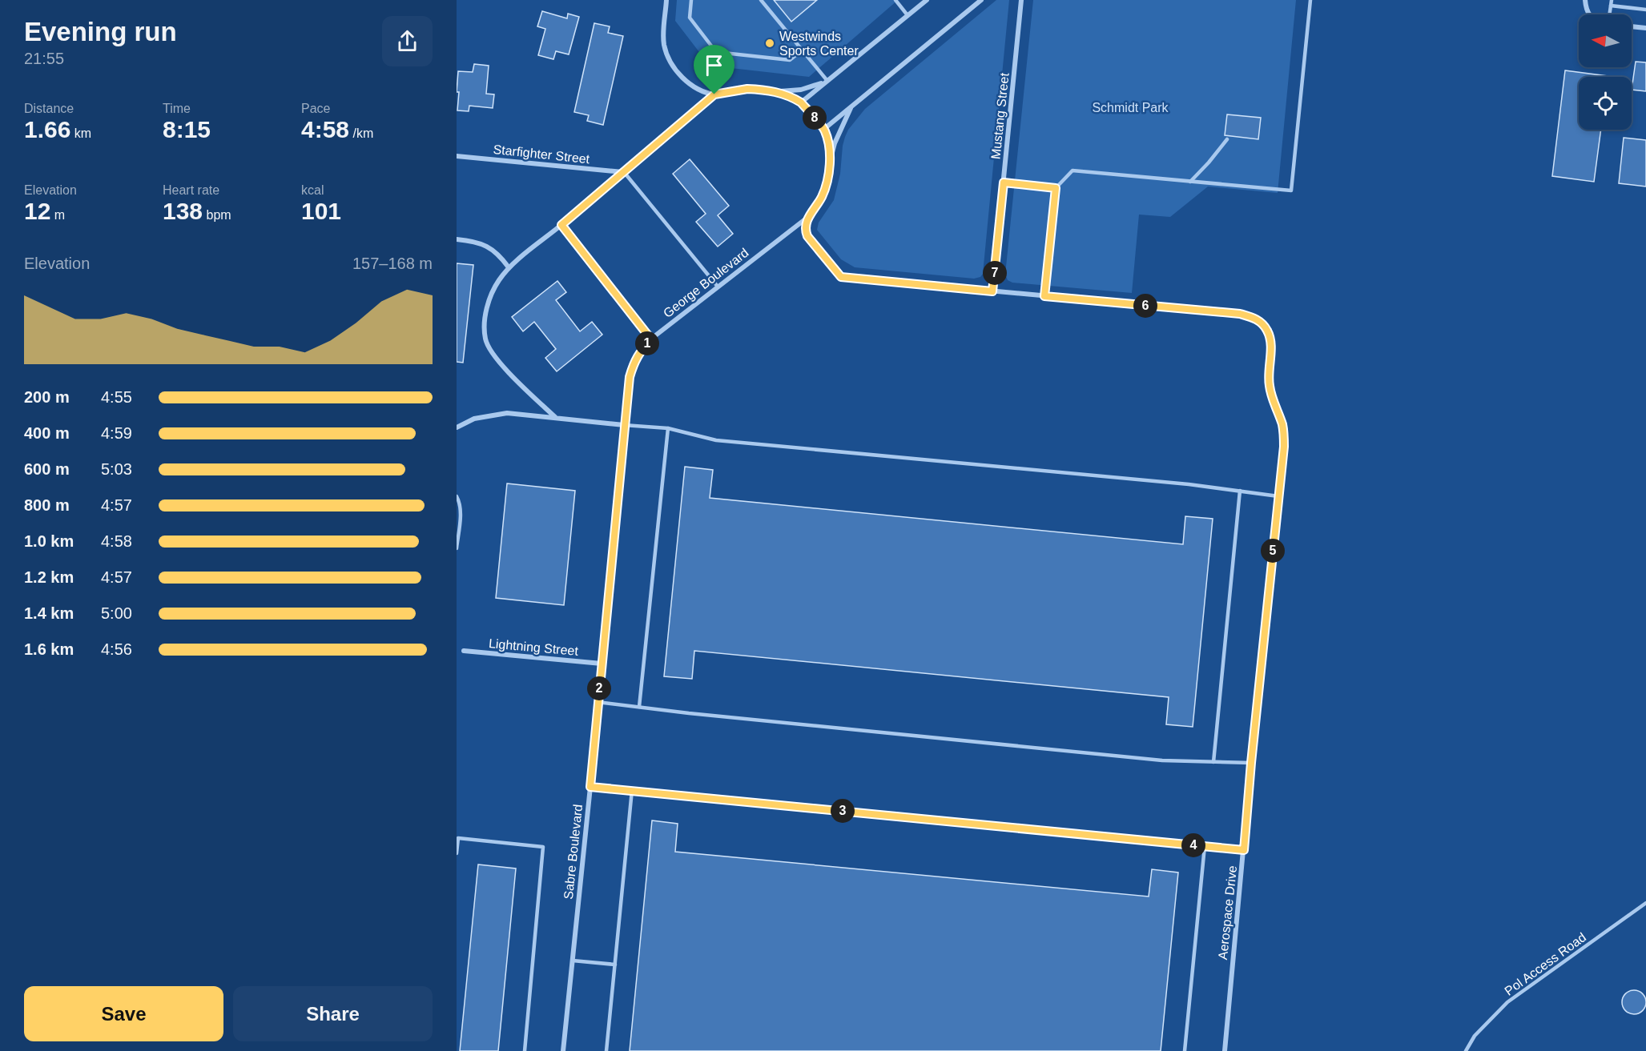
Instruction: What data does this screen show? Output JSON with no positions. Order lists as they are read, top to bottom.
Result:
{
  "streets": {
    "street": [
      "Mustang Street",
      "Starfighter Street",
      "George Boulevard",
      "Lightning Street",
      "Sabre Boulevard",
      "Aerospace Drive"
    ],
    "lane": ["Pol Access Road"]
  },
  "crossings": [
    ["George Boulevard", "Sabre Boulevard"],
    ["Lightning Street", "Sabre Boulevard"]
  ],
  "parks": ["Schmidt Park"],
  "places": ["Westwinds Sports Center"],
  "north": "left",
  "page": {
    "heading": ["Evening run", "21:55"],
    "stats": [
      ["Distance", "1.66 km"],
      ["Time", "8:15"],
      ["Pace", "4:58 /km"],
      ["Elevation", "12 m"],
      ["Heart rate", "138 bpm"],
      ["kcal", "101"]
    ],
    "pins": [
      "8",
      "7",
      "6",
      "1",
      "5",
      "2",
      "3",
      "4"
    ],
    "chart": ["Elevation", "157–168 m"],
    "list": [
      {
        "name": "200 m",
        "note": "4:55"
      },
      {
        "name": "400 m",
        "note": "4:59"
      },
      {
        "name": "600 m",
        "note": "5:03"
      },
      {
        "name": "800 m",
        "note": "4:57"
      },
      {
        "name": "1.0 km",
        "note": "4:58"
      },
      {
        "name": "1.2 km",
        "note": "4:57"
      },
      {
        "name": "1.4 km",
        "note": "5:00"
      },
      {
        "name": "1.6 km",
        "note": "4:56"
      }
    ],
    "buttons": ["Save", "Share"]
  }
}
